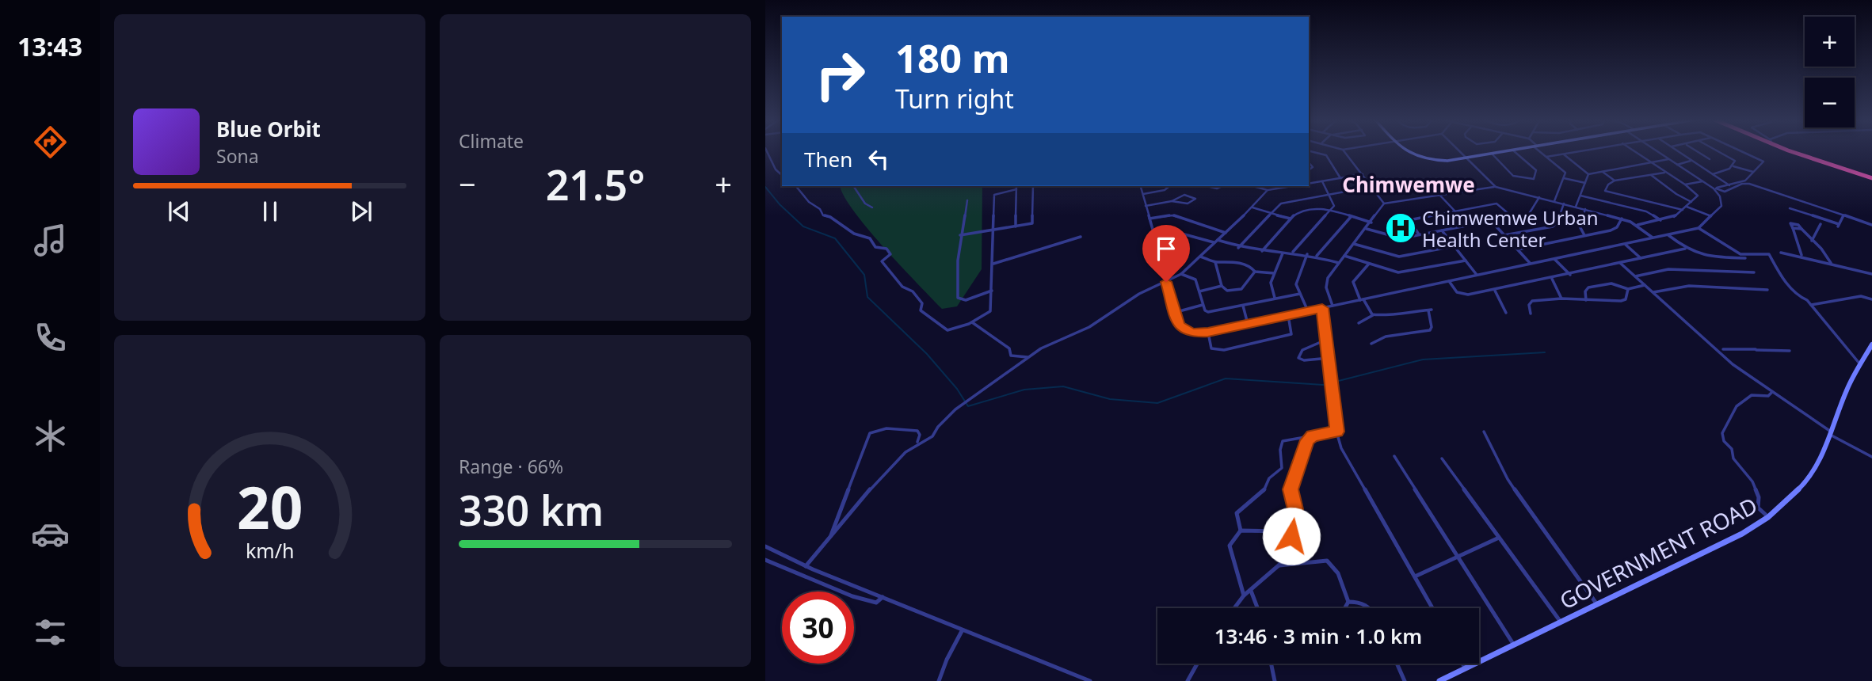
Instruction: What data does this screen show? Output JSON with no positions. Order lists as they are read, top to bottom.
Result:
{
  "streets": {
    "street": ["GOVERNMENT ROAD"]
  },
  "districts": ["Chimwemwe"],
  "places": {
    "hospital": ["Chimwemwe Urban Health Center"]
  },
  "page": {
    "tabs": "13:43",
    "tile": [
      "Climate",
      ["Range · 66%", "330 km"]
    ],
    "map_buttons": ["+", "−"],
    "turn": ["180 m", "Turn right"],
    "song": ["Blue Orbit", "Sona"],
    "then": "Then",
    "heat": ["−", "21.5°", "+"],
    "limit": "30",
    "trip": "13:46 · 3 min · 1.0 km",
    "gauge": ["20", "km/h"]
  }
}
